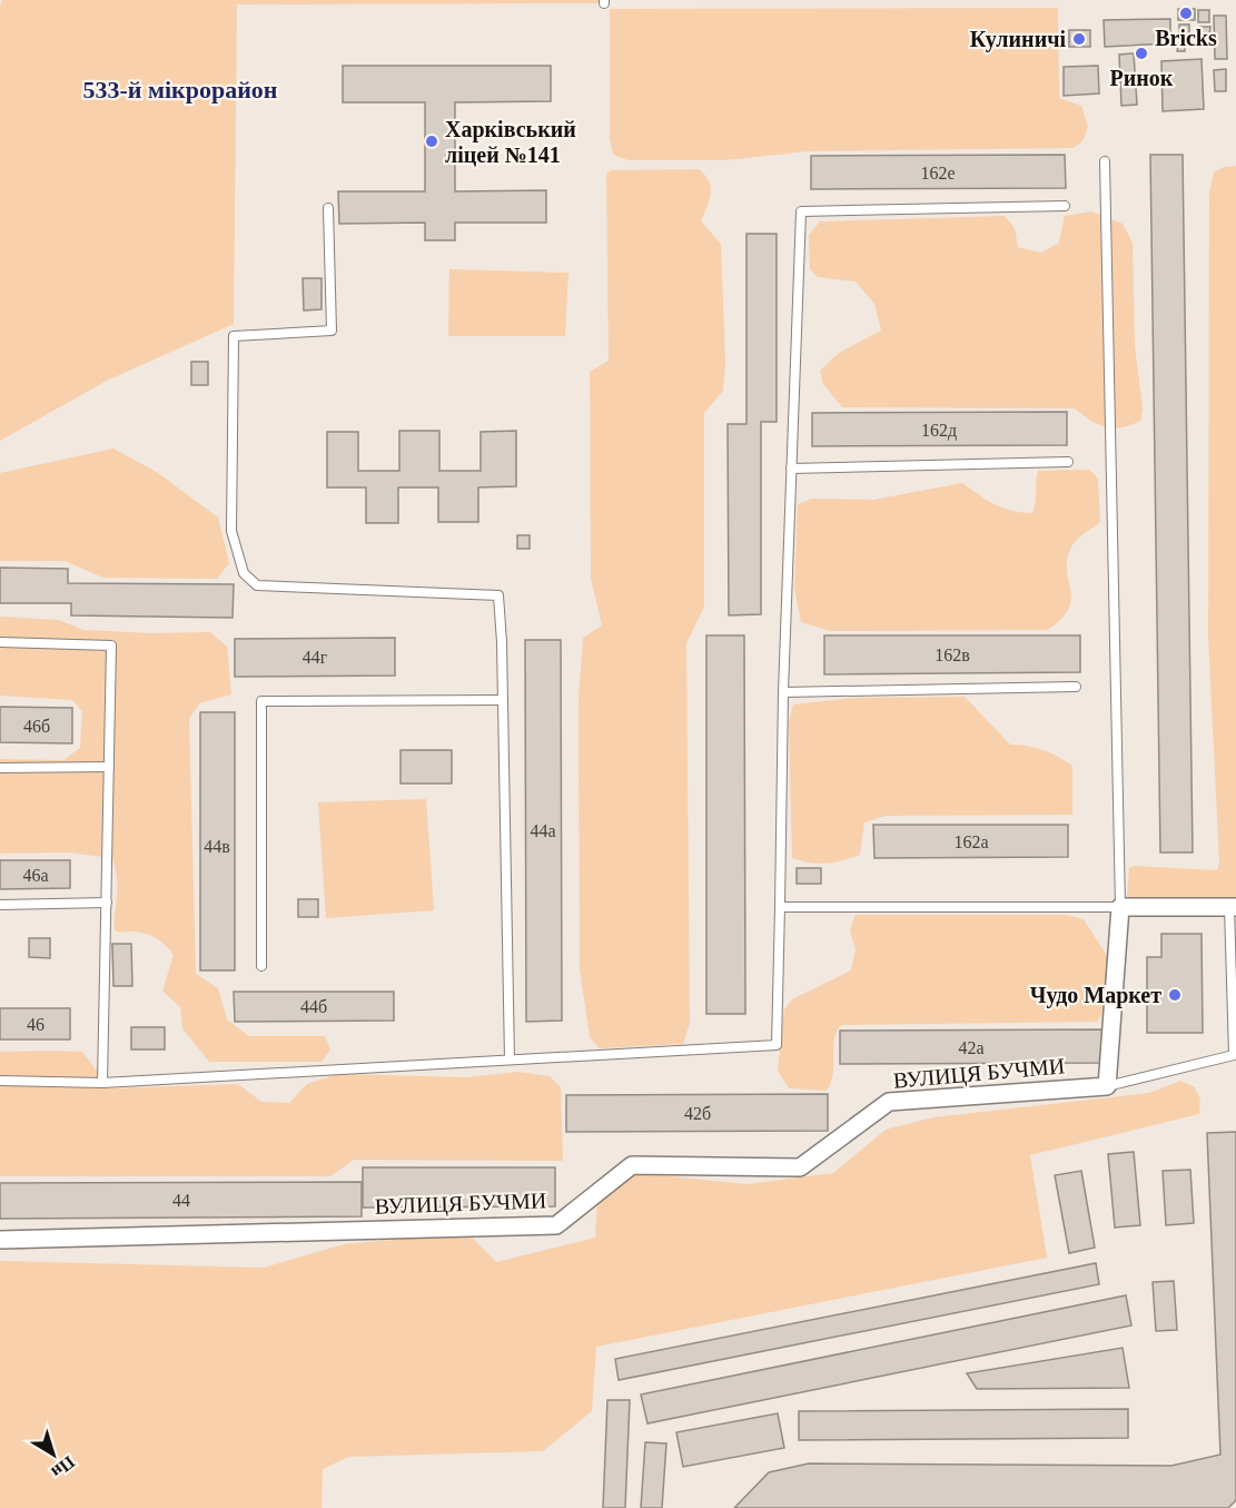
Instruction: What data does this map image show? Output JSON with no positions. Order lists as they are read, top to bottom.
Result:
{
  "streets": {
    "street": ["ВУЛИЦЯ БУЧМИ"]
  },
  "districts": ["533-й мікрорайон"],
  "places": [
    "Bricks",
    "Кулиничі",
    "Ринок",
    "Харківський ліцей №141",
    "Чудо Маркет"
  ],
  "house_numbers": [
    "162е",
    "162д",
    "162в",
    "44г",
    "46б",
    "44а",
    "162а",
    "44в",
    "46а",
    "44б",
    "46",
    "42а",
    "42б",
    "44"
  ],
  "north": "bottom right"
}
